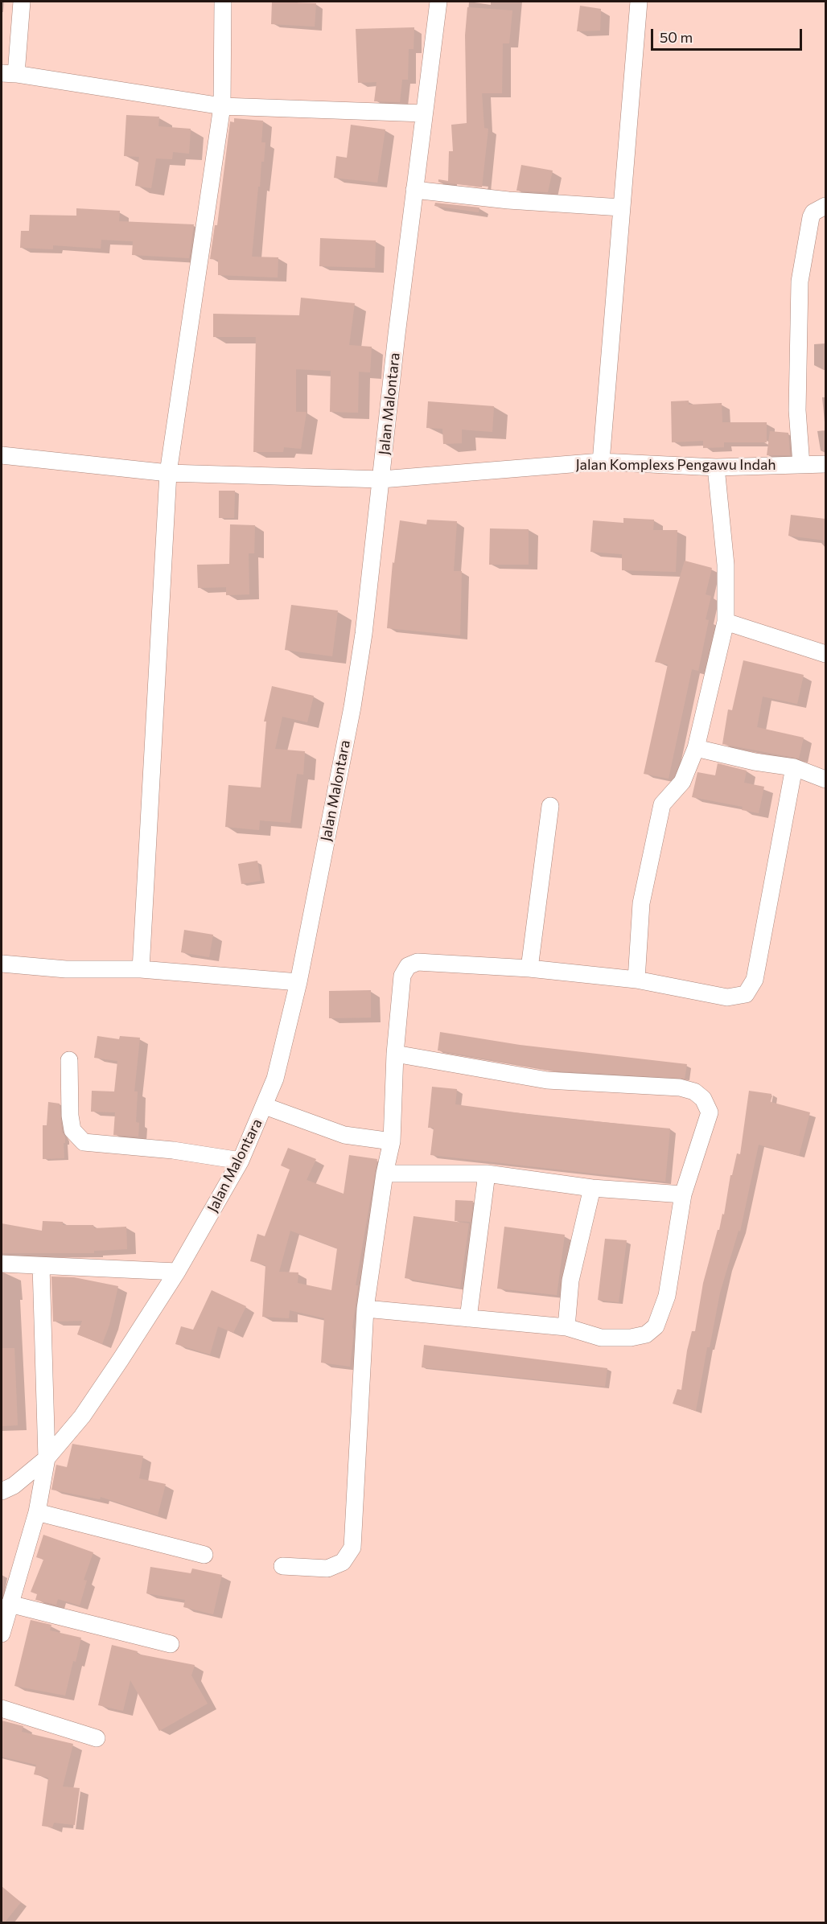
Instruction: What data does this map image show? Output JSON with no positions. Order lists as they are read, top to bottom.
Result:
{
  "streets": {
    "street": ["Jalan Malontara", "Jalan Komplexs Pengawu Indah"]
  },
  "crossings": [
    ["Jalan Malontara", "Jalan Komplexs Pengawu Indah"]
  ],
  "scale_bar": "50 m"
}
